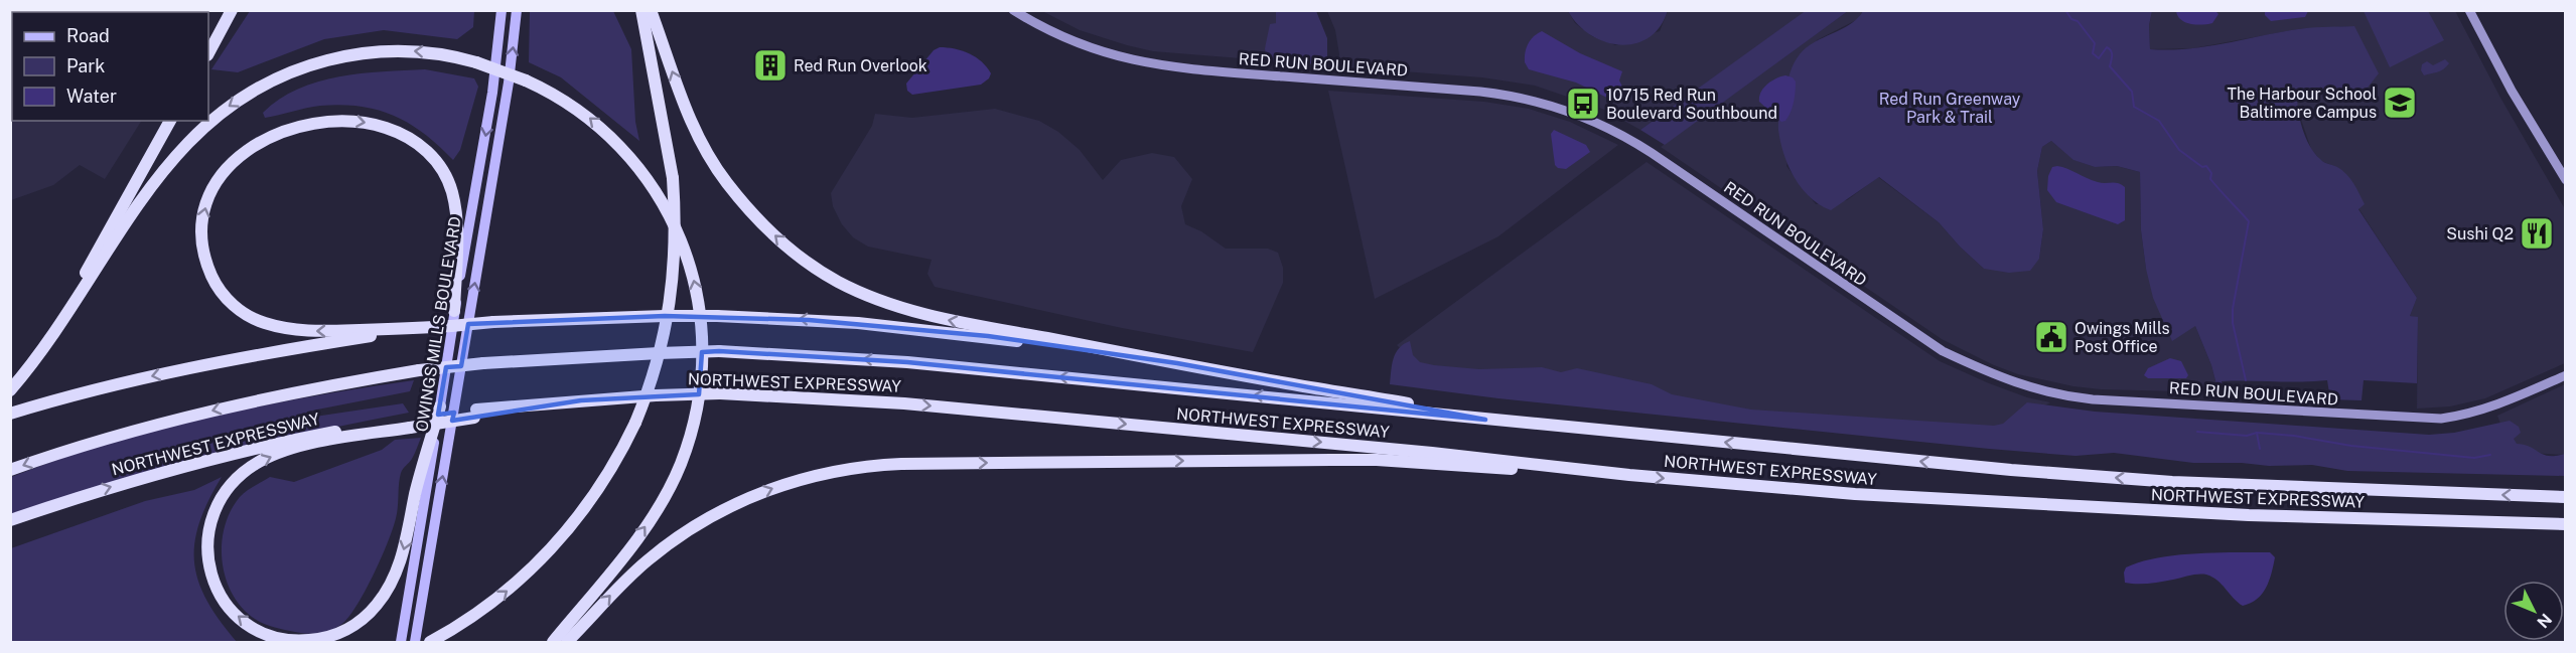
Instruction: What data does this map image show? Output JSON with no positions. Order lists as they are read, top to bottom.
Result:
{
  "streets": {
    "highway": ["NORTHWEST EXPRESSWAY"],
    "main road": ["RED RUN BOULEVARD", "OWINGS MILLS BOULEVARD"]
  },
  "parks": ["Red Run Greenway Park & Trail"],
  "places": {
    "building": ["Red Run Overlook"],
    "school or university": ["The Harbour School Baltimore Campus"],
    "bus stop": ["10715 Red Run Boulevard Southbound"],
    "restaurant": ["Sushi Q2"],
    "public building": ["Owings Mills Post Office"]
  },
  "legend": ["Road", "Park", "Water"],
  "north": "bottom right"
}
